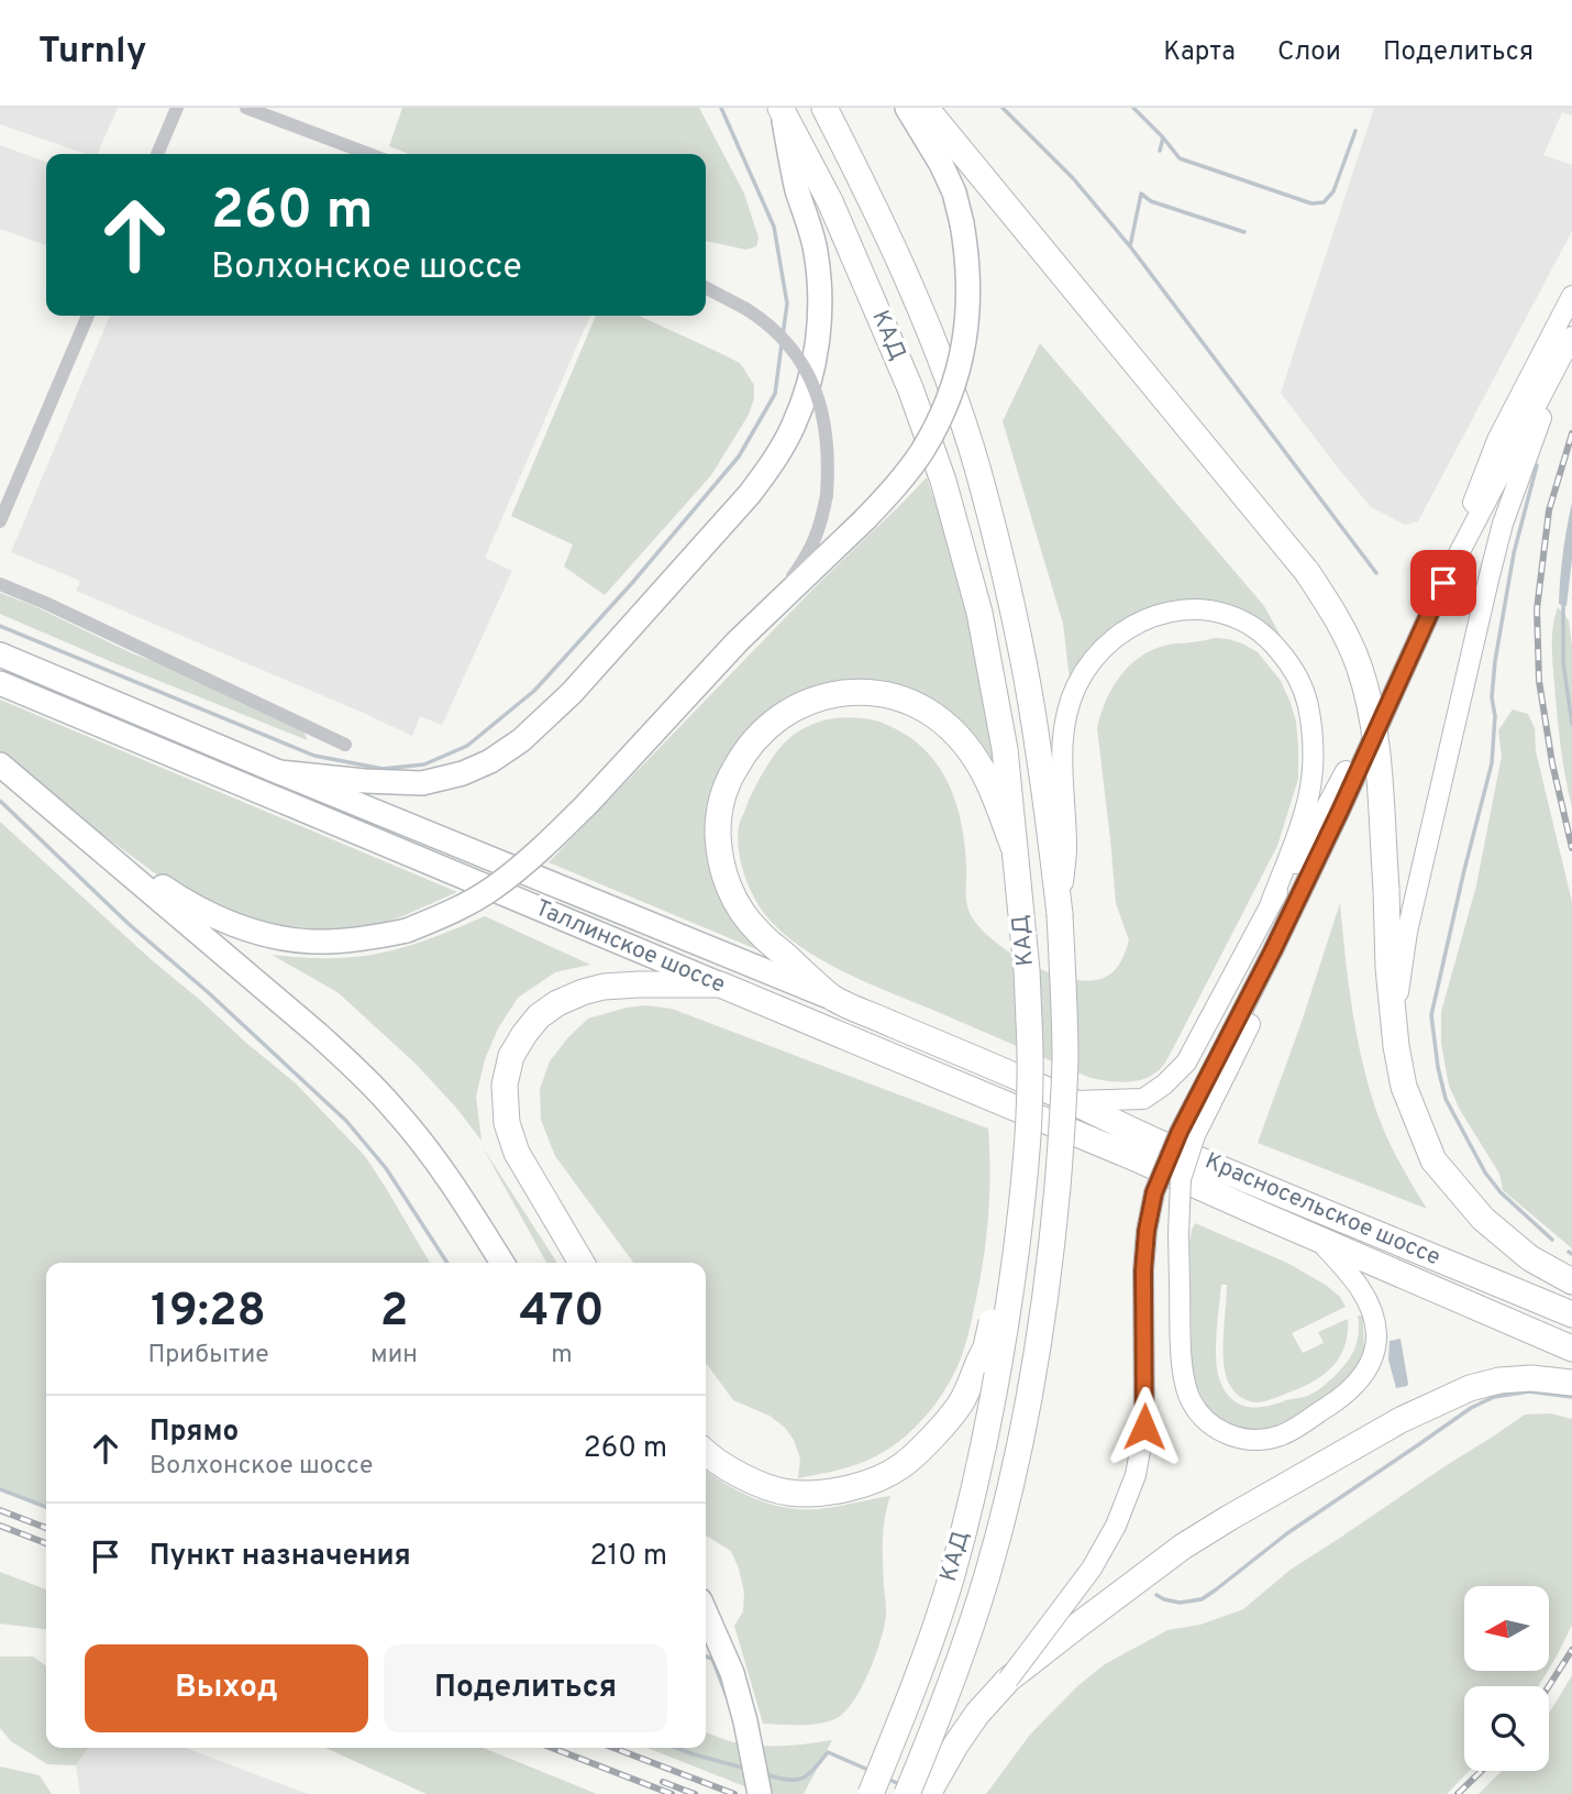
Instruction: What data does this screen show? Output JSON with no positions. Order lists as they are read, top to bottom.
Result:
{
  "streets": {
    "highway": ["КАД", "Таллинское шоссе", "Красносельское шоссе"]
  },
  "crossings": [
    ["Таллинское шоссе", "Красносельское шоссе"]
  ],
  "north": "left",
  "page": {
    "header": "Turnly",
    "nav": ["Карта", "Слои", "Поделиться"],
    "turn": ["260 m", "Волхонское шоссе"],
    "eta": [
      "19:28",
      "Прибытие",
      "2",
      "мин",
      "470",
      "m"
    ],
    "list": [
      {
        "name": "Прямо",
        "note": "Волхонское шоссе",
        "value": "260 m"
      },
      {
        "name": "Пункт назначения",
        "value": "210 m"
      }
    ],
    "buttons": ["Выход", "Поделиться"]
  }
}
